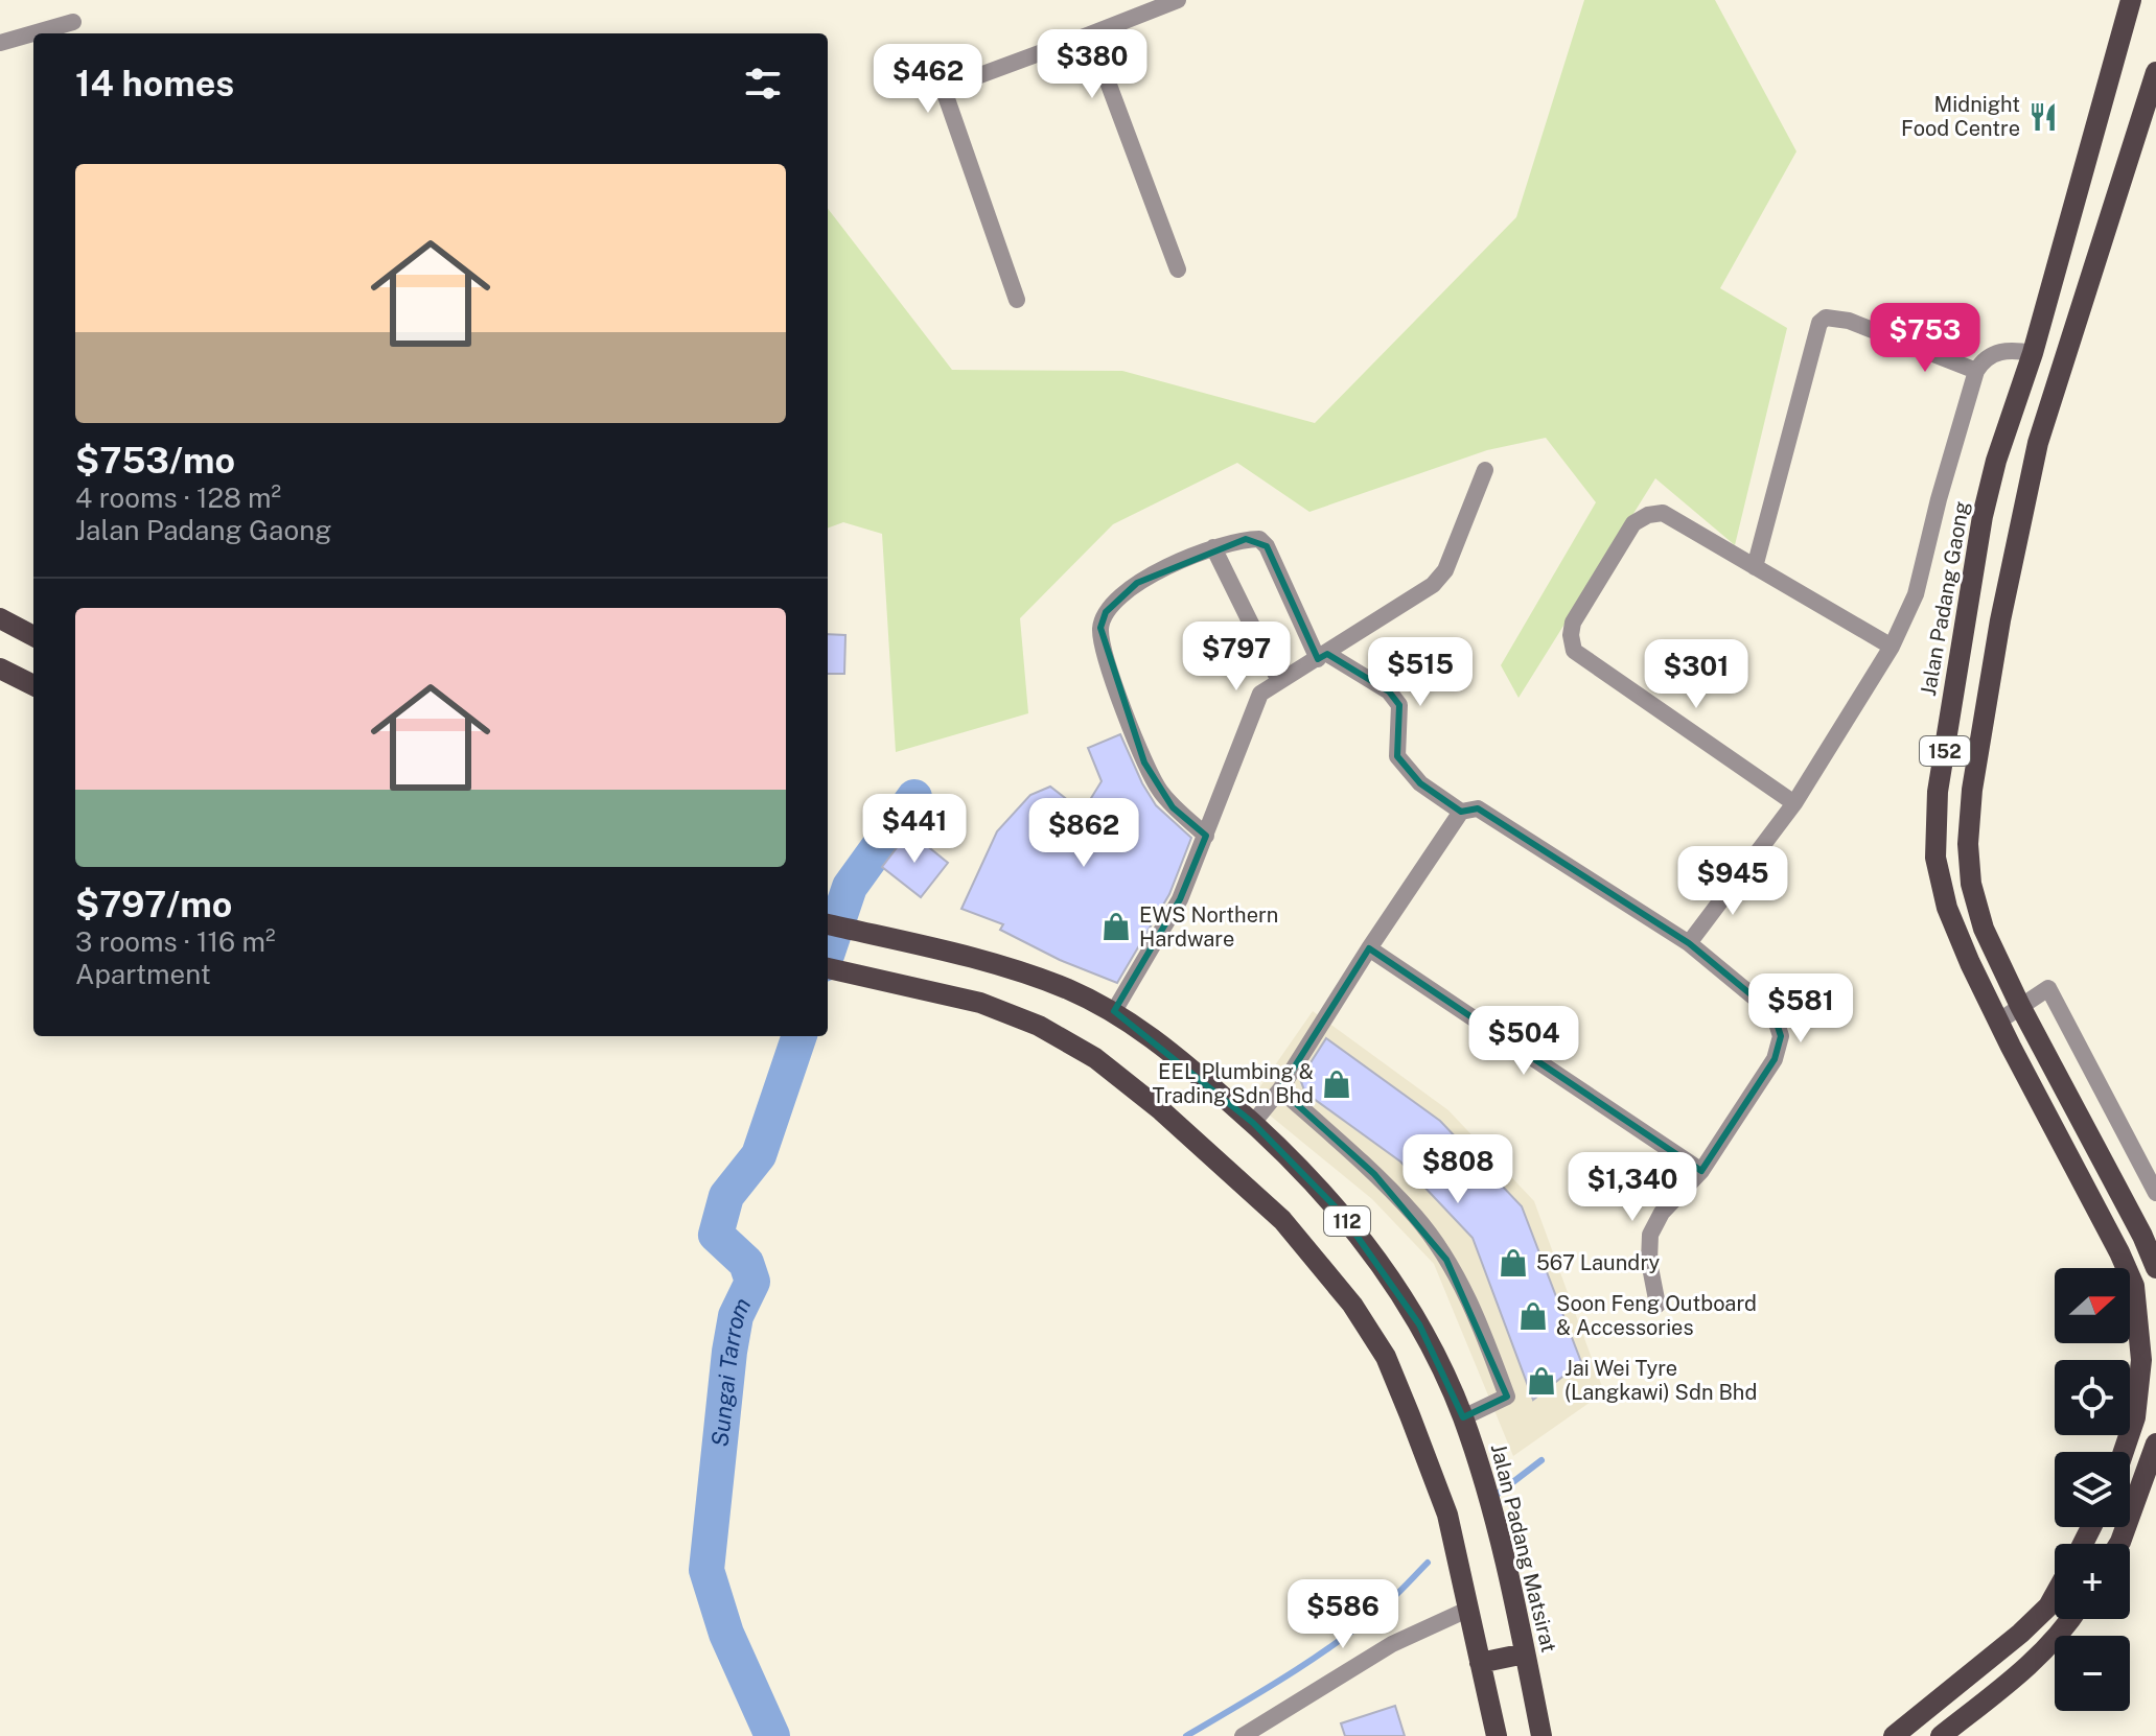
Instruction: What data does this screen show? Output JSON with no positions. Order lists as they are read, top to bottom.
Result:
{
  "streets": {
    "main road": [
      "Jalan Padang Gaong",
      "152",
      "112",
      "Jalan Padang Matsirat"
    ]
  },
  "water": ["Sungai Tarrom"],
  "places": {
    "restaurant": ["Midnight Food Centre"],
    "shop": [
      "EWS Northern Hardware",
      "EEL Plumbing & Trading Sdn Bhd",
      "567 Laundry",
      "Soon Feng Outboard & Accessories",
      "Jai Wei Tyre (Langkawi) Sdn Bhd"
    ]
  },
  "north": "right",
  "page": {
    "price": [
      "$380",
      "$462",
      "$753",
      "$797",
      "$515",
      "$301",
      "$441",
      "$862",
      "$945",
      "$581",
      "$504",
      "$808",
      "$1,340",
      "$586"
    ],
    "heading": "14 homes",
    "list": [
      {
        "name": "$753/mo",
        "note": "4 rooms · 128 m² · Jalan Padang Gaong"
      },
      {
        "name": "$797/mo",
        "note": "3 rooms · 116 m² · Apartment"
      }
    ],
    "map_buttons": ["+", "−"]
  }
}
